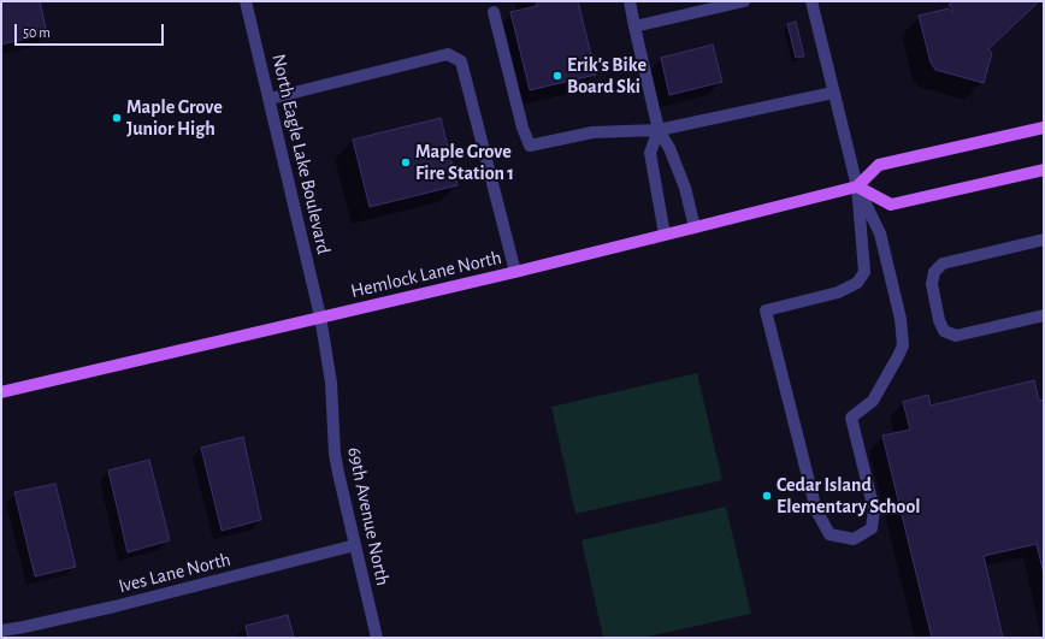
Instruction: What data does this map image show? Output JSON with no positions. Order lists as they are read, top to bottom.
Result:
{
  "streets": {
    "main road": ["Hemlock Lane North"],
    "street": ["North Eagle Lake Boulevard", "69th Avenue North", "Ives Lane North"]
  },
  "crossings": [
    ["North Eagle Lake Boulevard", "Hemlock Lane North"],
    ["North Eagle Lake Boulevard", "69th Avenue North"],
    ["Hemlock Lane North", "69th Avenue North"],
    ["69th Avenue North", "Ives Lane North"]
  ],
  "places": [
    "Erik's Bike Board Ski",
    "Maple Grove Junior High",
    "Maple Grove Fire Station 1",
    "Cedar Island Elementary School"
  ],
  "scale_bar": "50 m"
}
